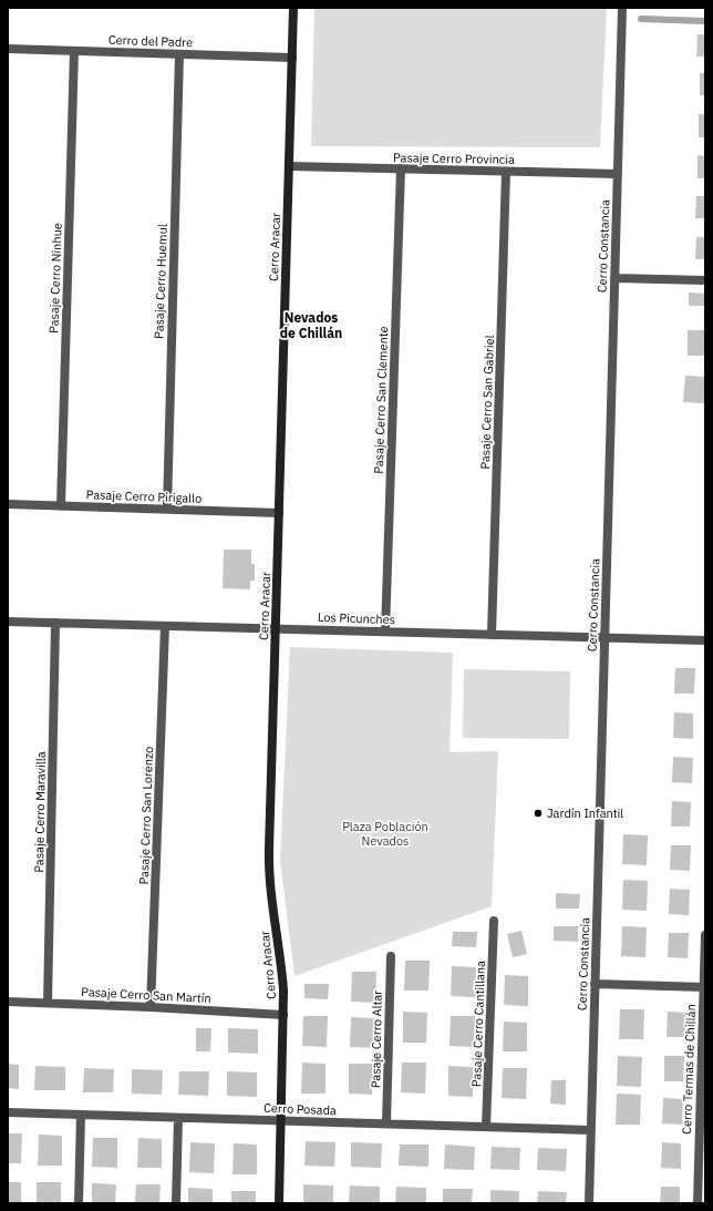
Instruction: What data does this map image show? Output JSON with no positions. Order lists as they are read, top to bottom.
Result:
{
  "streets": {
    "street": [
      "Cerro del Padre",
      "Pasaje Cerro Provincia",
      "Cerro Constancia",
      "Cerro Aracar",
      "Pasaje Cerro Ninhue",
      "Pasaje Cerro Huemul",
      "Pasaje Cerro San Clemente",
      "Pasaje Cerro San Gabriel",
      "Pasaje Cerro Pirigallo",
      "Los Picunches",
      "Pasaje Cerro Maravilla",
      "Pasaje Cerro San Lorenzo",
      "Pasaje Cerro San Martín",
      "Pasaje Cerro Cantillana",
      "Pasaje Cerro Altar",
      "Cerro Termas de Chillán",
      "Cerro Posada"
    ]
  },
  "crossings": [
    ["Cerro del Padre", "Cerro Aracar"],
    ["Cerro del Padre", "Pasaje Cerro Ninhue"],
    ["Cerro del Padre", "Pasaje Cerro Huemul"],
    ["Pasaje Cerro Provincia", "Cerro Constancia"],
    ["Pasaje Cerro Provincia", "Cerro Aracar"],
    ["Pasaje Cerro Provincia", "Pasaje Cerro San Clemente"],
    ["Pasaje Cerro Provincia", "Pasaje Cerro San Gabriel"],
    ["Cerro Constancia", "Los Picunches"],
    ["Cerro Constancia", "Cerro Posada"],
    ["Cerro Aracar", "Pasaje Cerro Pirigallo"],
    ["Cerro Aracar", "Los Picunches"],
    ["Cerro Aracar", "Pasaje Cerro San Martín"],
    ["Cerro Aracar", "Cerro Posada"],
    ["Pasaje Cerro Ninhue", "Pasaje Cerro Pirigallo"],
    ["Pasaje Cerro Huemul", "Pasaje Cerro Pirigallo"],
    ["Pasaje Cerro San Clemente", "Los Picunches"],
    ["Pasaje Cerro San Gabriel", "Los Picunches"],
    ["Los Picunches", "Pasaje Cerro Maravilla"],
    ["Los Picunches", "Pasaje Cerro San Lorenzo"],
    ["Pasaje Cerro Maravilla", "Pasaje Cerro San Martín"],
    ["Pasaje Cerro San Lorenzo", "Pasaje Cerro San Martín"],
    ["Pasaje Cerro Cantillana", "Cerro Posada"],
    ["Pasaje Cerro Altar", "Cerro Posada"]
  ],
  "districts": ["Nevados de Chillán"],
  "parks": ["Plaza Población Nevados"],
  "places": ["Jardín Infantil"]
}
